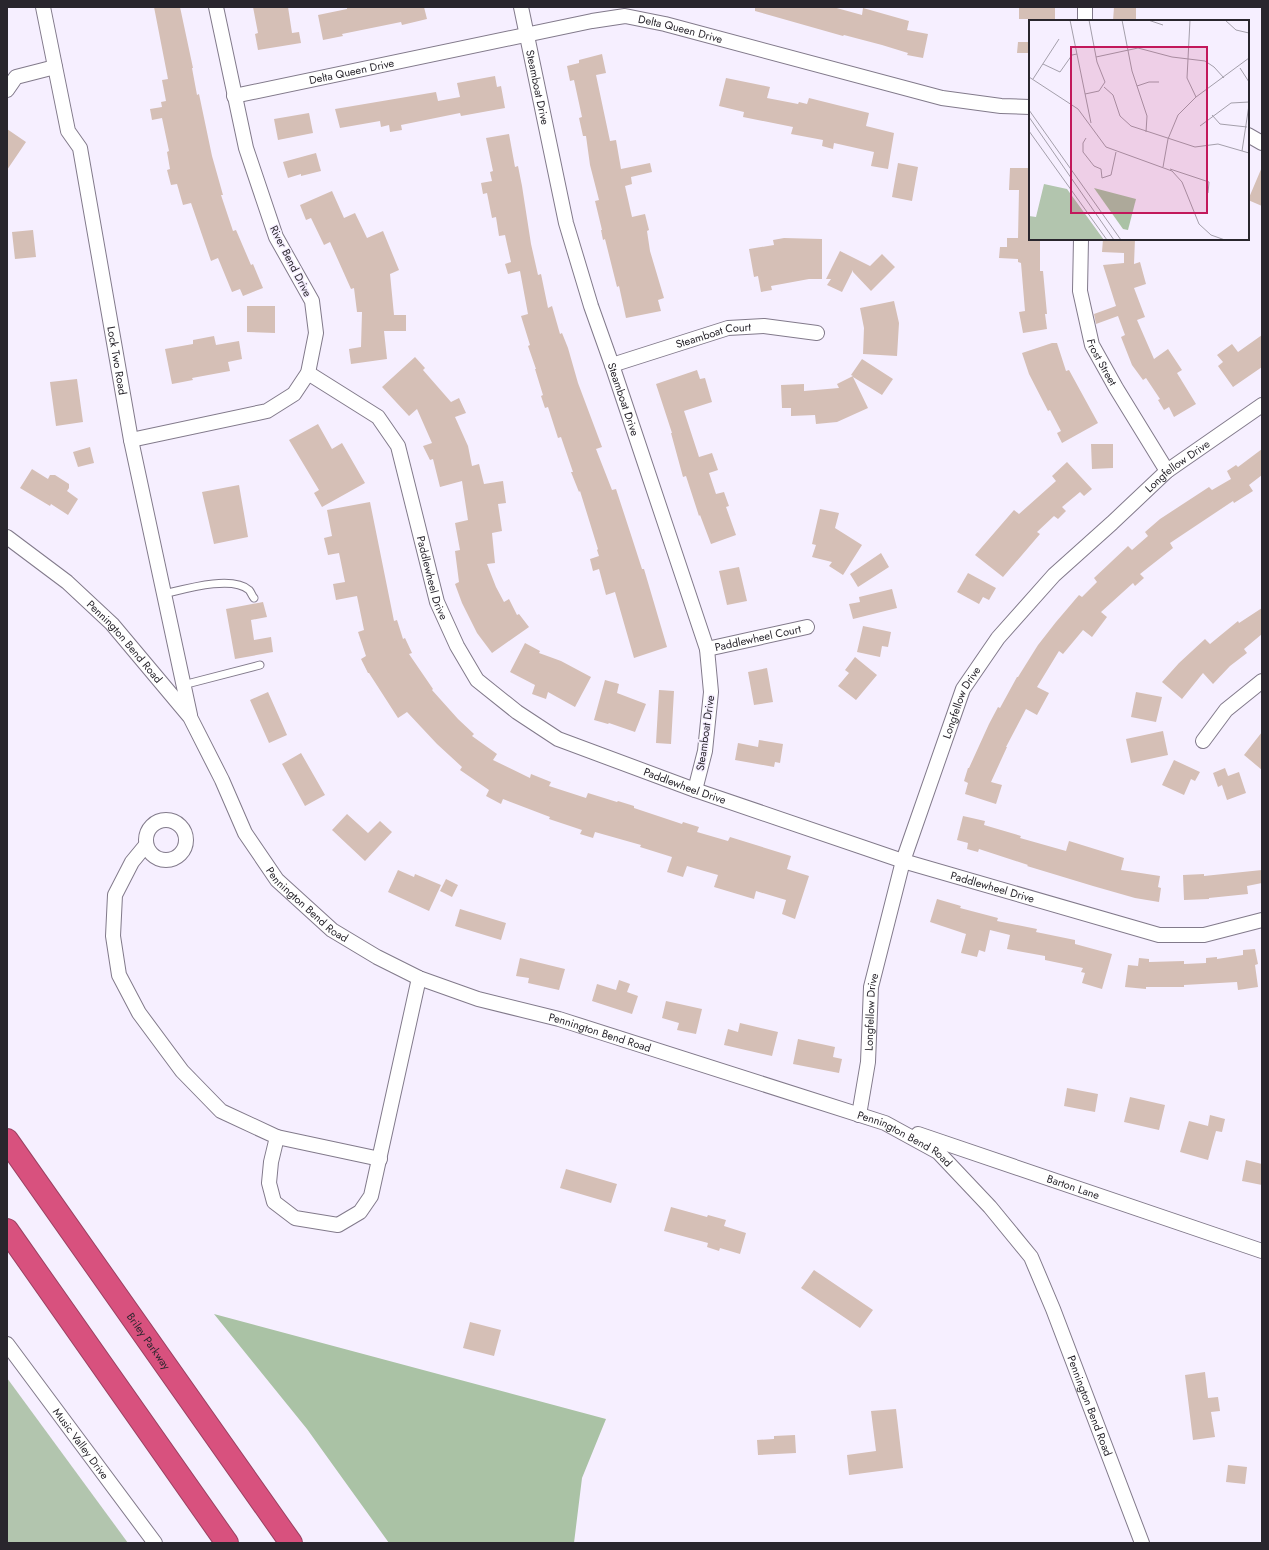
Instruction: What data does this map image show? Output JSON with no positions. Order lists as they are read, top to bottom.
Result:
{
  "streets": {
    "highway": ["Briley Parkway"],
    "street": [
      "Delta Queen Drive",
      "Steamboat Drive",
      "River Bend Drive",
      "Steamboat Court",
      "Lock Two Road",
      "Frost Street",
      "Longfellow Drive",
      "Paddlewheel Drive",
      "Paddlewheel Court",
      "Pennington Bend Road",
      "Barton Lane",
      "Music Valley Drive"
    ]
  },
  "crossings": [
    ["Delta Queen Drive", "Steamboat Drive"],
    ["Delta Queen Drive", "River Bend Drive"],
    ["Steamboat Drive", "Steamboat Court"],
    ["Steamboat Drive", "Paddlewheel Drive"],
    ["Steamboat Drive", "Paddlewheel Court"],
    ["River Bend Drive", "Lock Two Road"],
    ["River Bend Drive", "Paddlewheel Drive"],
    ["Lock Two Road", "Pennington Bend Road"],
    ["Frost Street", "Longfellow Drive"],
    ["Longfellow Drive", "Paddlewheel Drive"],
    ["Longfellow Drive", "Pennington Bend Road"],
    ["Pennington Bend Road", "Barton Lane"]
  ]
}
